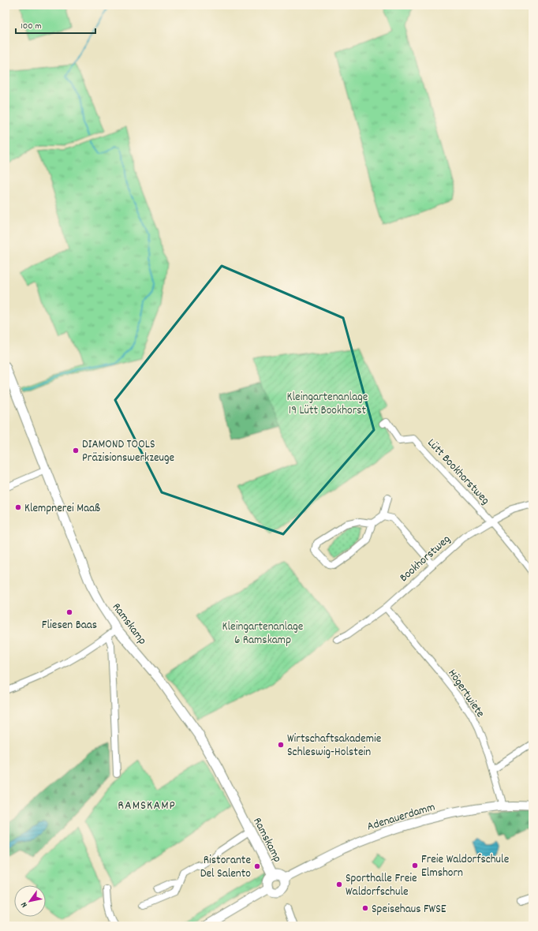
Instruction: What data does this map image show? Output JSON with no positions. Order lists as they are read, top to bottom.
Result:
{
  "streets": {
    "street": [
      "Lütt Bookhorstweg",
      "Bookhorstweg",
      "Ramskamp",
      "Högertwiete",
      "Adenauerdamm"
    ]
  },
  "crossings": [
    ["Lütt Bookhorstweg", "Bookhorstweg"],
    ["Bookhorstweg", "Högertwiete"],
    ["Ramskamp", "Adenauerdamm"],
    ["Högertwiete", "Adenauerdamm"]
  ],
  "districts": ["RAMSKAMP"],
  "parks": ["Kleingartenanlage 19 Lütt Bookhorst", "Kleingartenanlage 6 Ramskamp"],
  "places": [
    "DIAMOND TOOLS Präzisionswerkzeuge",
    "Klempnerei Maaß",
    "Fliesen Baas",
    "Wirtschaftsakademie Schleswig-Holstein",
    "Freie Waldorfschule Elmshorn",
    "Ristorante Del Salento",
    "Sporthalle Freie Waldorfschule",
    "Speisehaus FWSE"
  ],
  "scale_bar": "100 m",
  "north": "bottom left"
}
